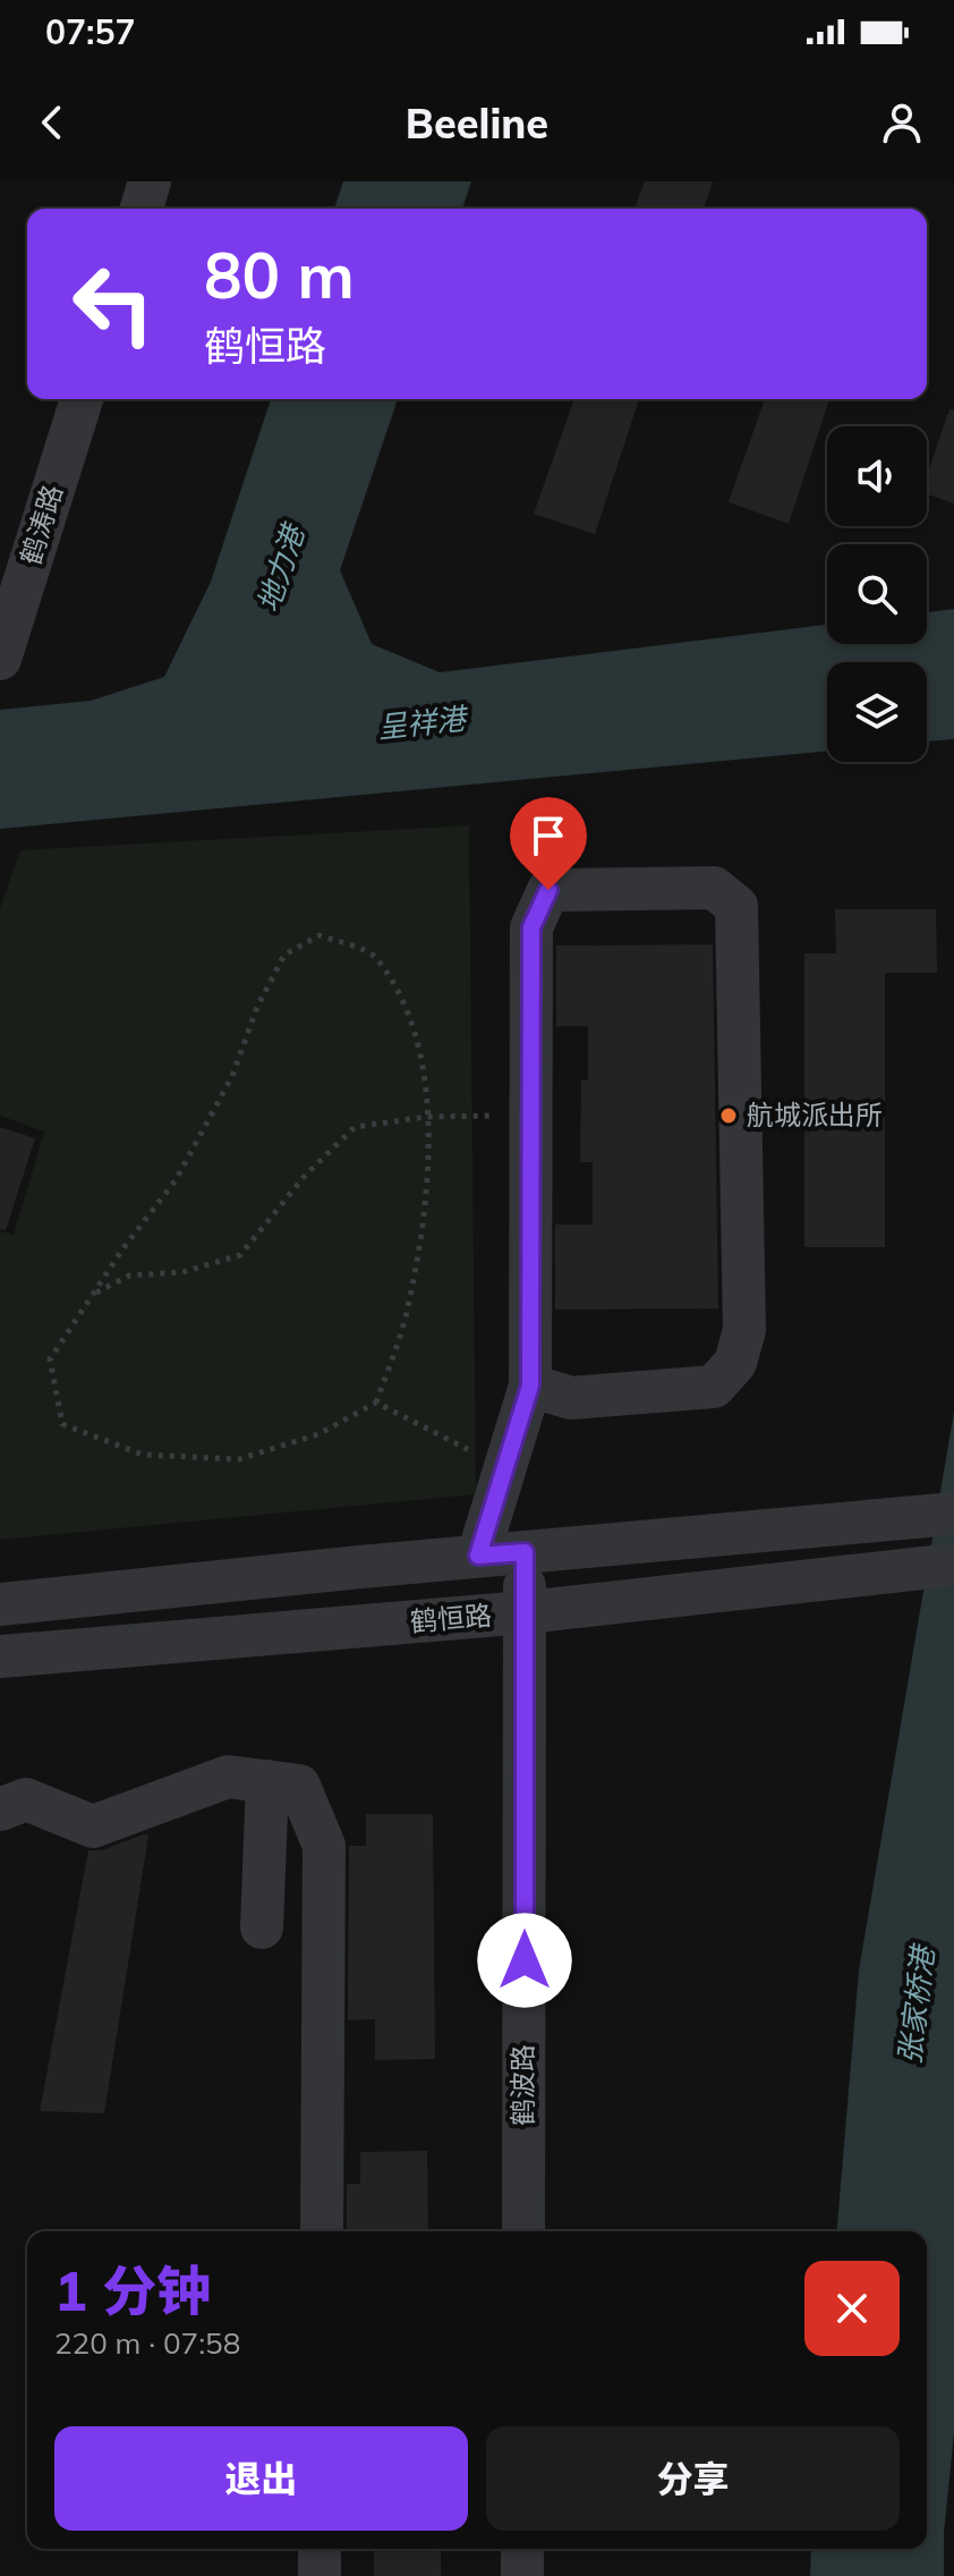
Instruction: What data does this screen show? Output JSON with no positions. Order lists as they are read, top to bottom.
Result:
{
  "streets": {
    "street": ["鹤涛路", "鹤恒路", "鹤波路"]
  },
  "crossings": [
    ["鹤恒路", "鹤波路"]
  ],
  "water": ["地力港", "呈祥港", "张家桥港"],
  "places": ["航城派出所"],
  "page": {
    "status": "07:57",
    "header": "Beeline",
    "turn": ["80 m", "鹤恒路"],
    "heading": ["1 分钟", "220 m · 07:58"],
    "buttons": ["退出", "分享"]
  }
}
